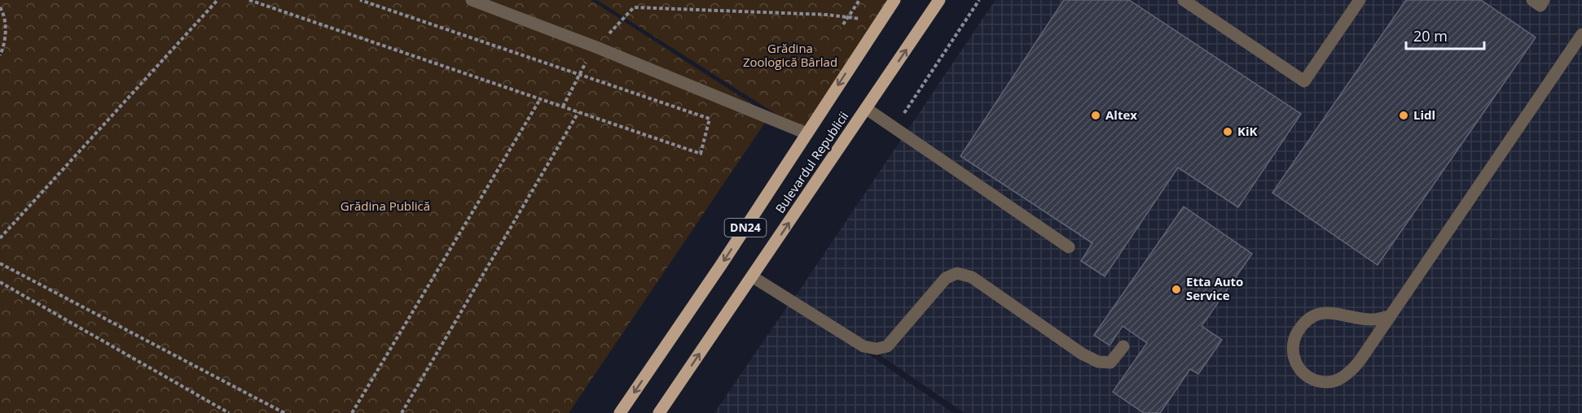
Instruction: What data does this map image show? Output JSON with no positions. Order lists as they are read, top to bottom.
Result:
{
  "streets": {
    "main road": ["Bulevardul Republicii", "DN24"]
  },
  "parks": ["Grădina Zoologică Bârlad", "Grădina Publică"],
  "places": [
    "Altex",
    "Lidl",
    "KiK",
    "Etta Auto Service"
  ],
  "scale_bar": "20 m"
}
